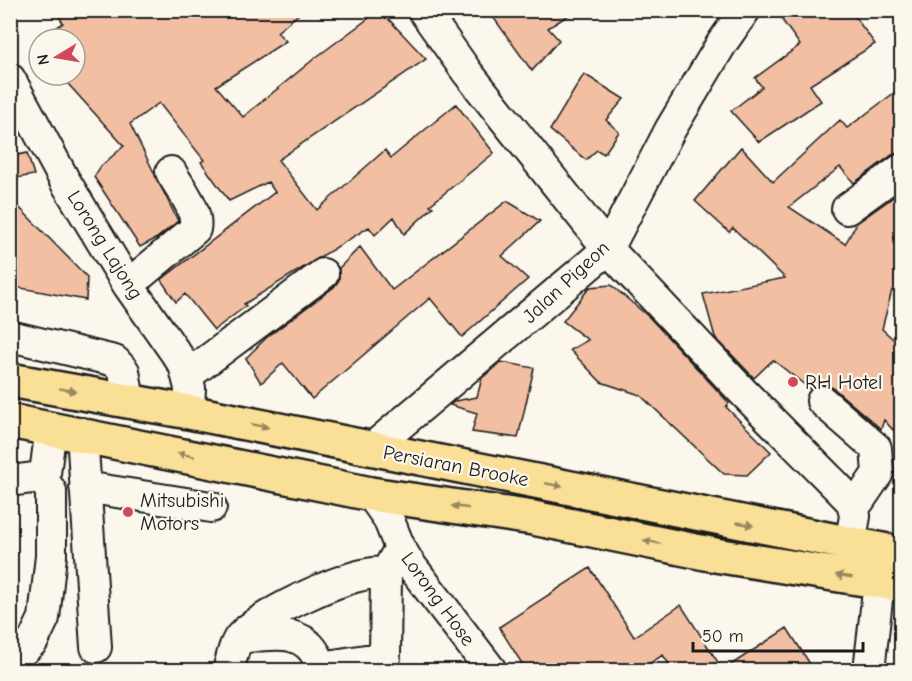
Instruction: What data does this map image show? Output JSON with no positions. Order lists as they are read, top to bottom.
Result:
{
  "streets": {
    "main road": ["Persiaran Brooke"],
    "street": ["Lorong Lajong", "Jalan Pigeon", "Lorong Hose"]
  },
  "crossings": [
    ["Jalan Pigeon", "Persiaran Brooke"],
    ["Persiaran Brooke", "Lorong Hose"]
  ],
  "places": ["RH Hotel", "Mitsubishi Motors"],
  "scale_bar": "50 m",
  "north": "left"
}
